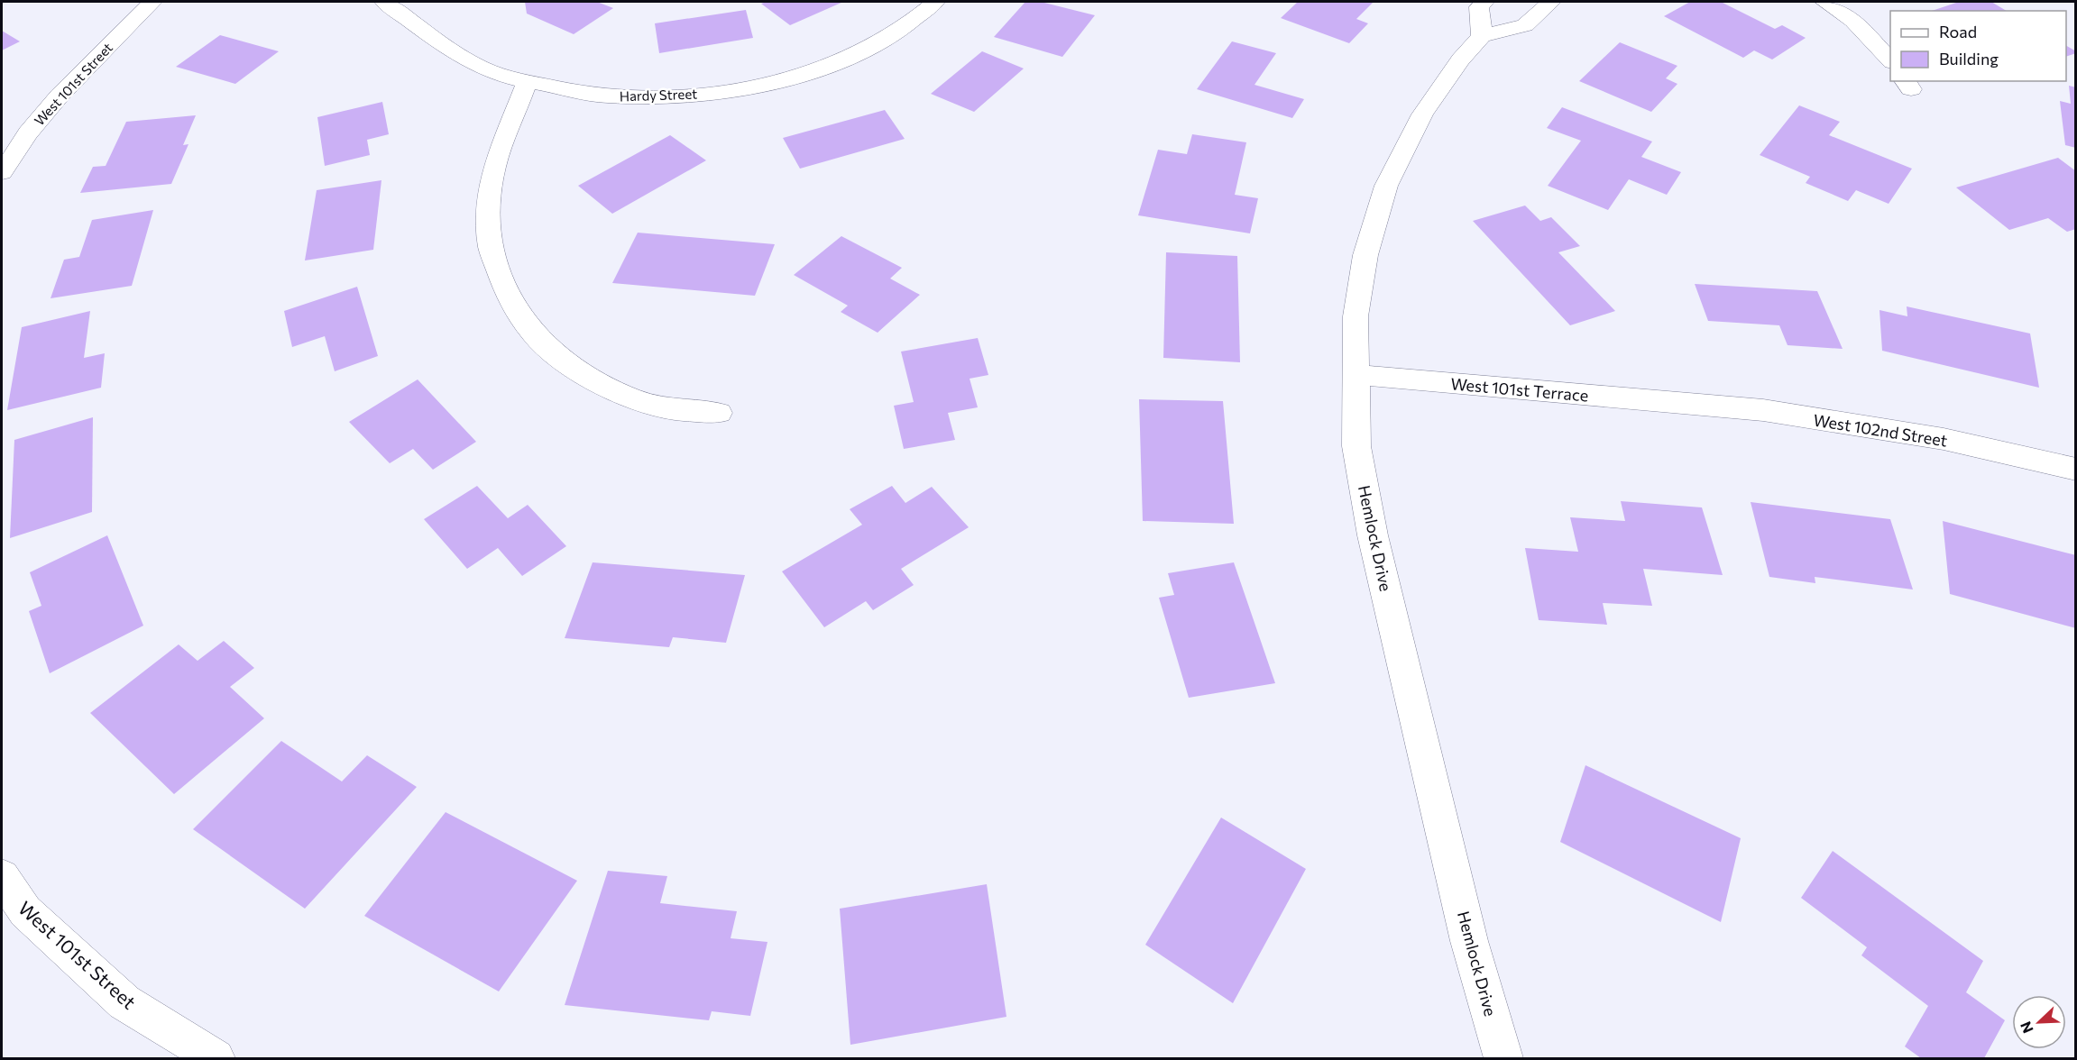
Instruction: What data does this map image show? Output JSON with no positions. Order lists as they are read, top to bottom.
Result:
{
  "streets": {
    "street": [
      "West 101st Street",
      "Hardy Street",
      "West 101st Terrace",
      "West 102nd Street",
      "Hemlock Drive"
    ]
  },
  "crossings": [
    ["West 101st Terrace", "West 102nd Street"],
    ["West 101st Terrace", "Hemlock Drive"]
  ],
  "legend": ["Road", "Building"],
  "north": "bottom left"
}
